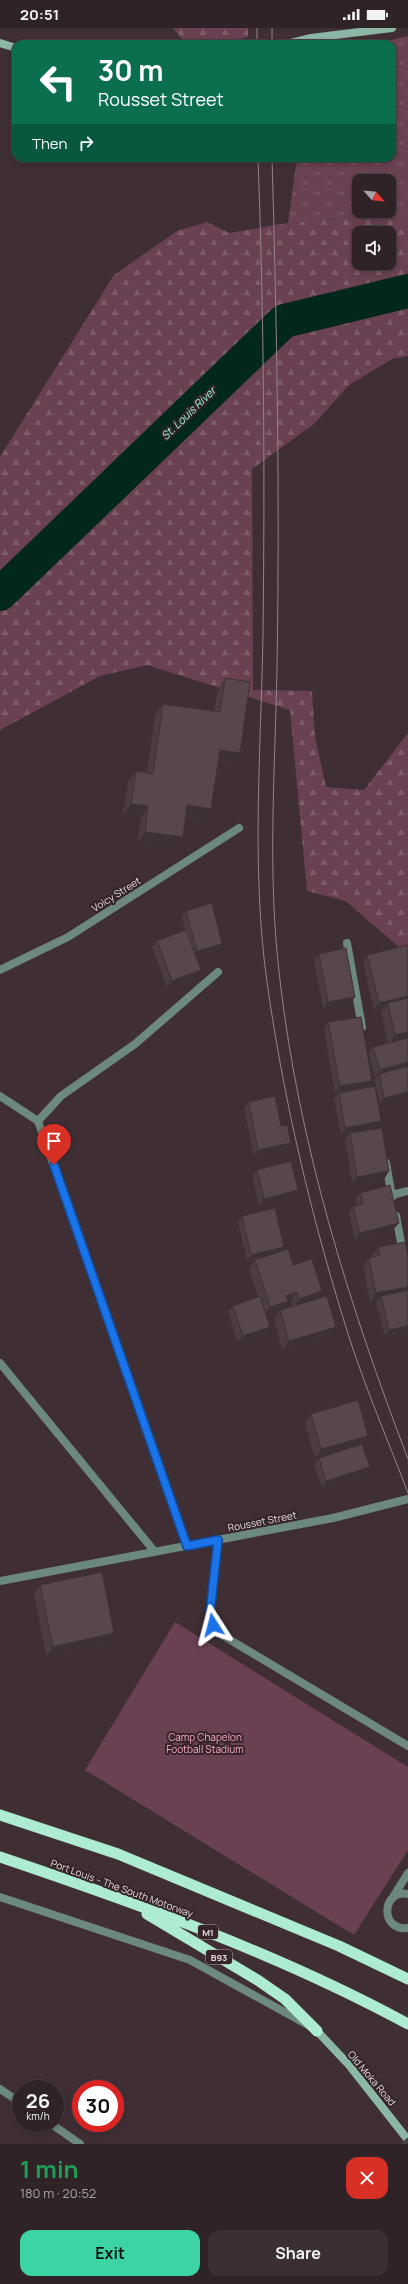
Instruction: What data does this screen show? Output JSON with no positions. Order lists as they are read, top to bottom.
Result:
{
  "streets": {
    "highway": ["Port Louis – The South Motorway", "M1", "B93"],
    "main road": ["Old Moka Road"],
    "street": ["Volcy Street", "Rousset Street"]
  },
  "crossings": [
    ["Port Louis – The South Motorway", "B93"],
    ["B93", "Old Moka Road"]
  ],
  "water": ["St. Louis River"],
  "parks": ["Camp Chapelon Football Stadium"],
  "north": "bottom right",
  "page": {
    "status": "20:51",
    "turn": ["30 m", "Rousset Street"],
    "then": "Then",
    "speed": "26 km/h",
    "limit": "30",
    "heading": ["1 min", "180 m · 20:52"],
    "buttons": ["Exit", "Share"]
  }
}
